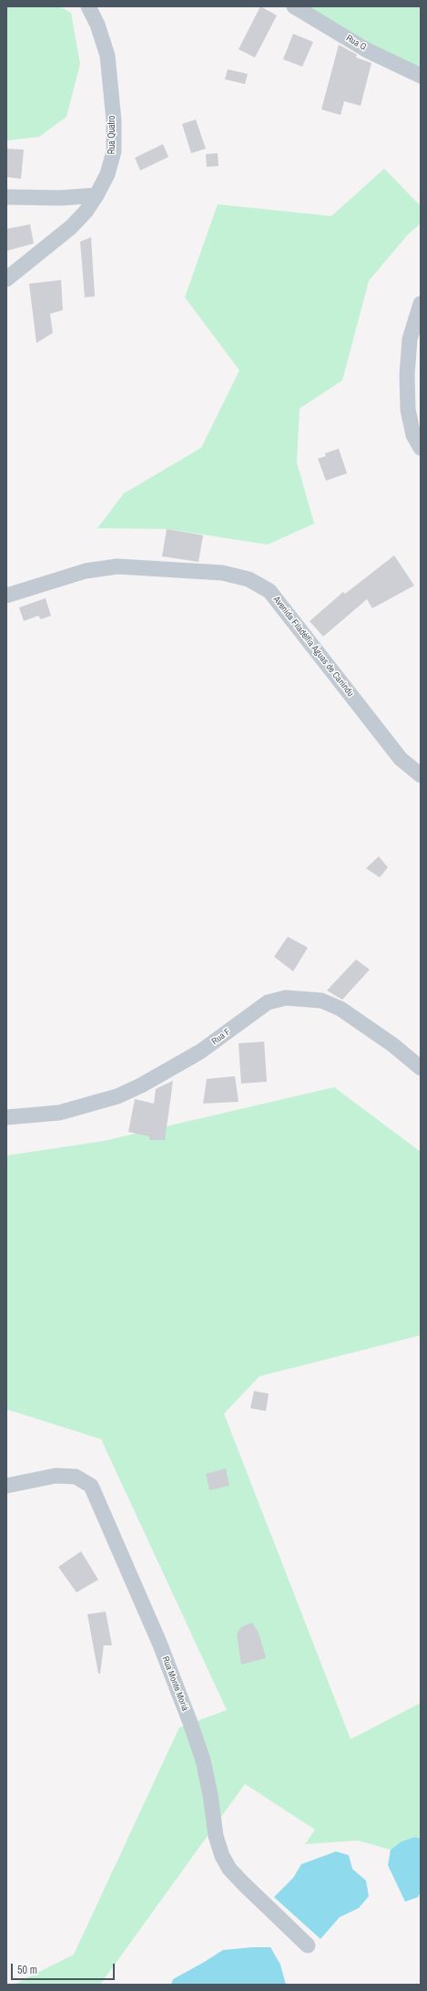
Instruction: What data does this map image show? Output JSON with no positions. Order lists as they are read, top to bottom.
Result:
{
  "streets": {
    "street": [
      "Rua G",
      "Rua Quatro",
      "Avenida Filadélfia Águas de Canindu",
      "Rua F",
      "Rua Monte Moriá"
    ]
  },
  "scale_bar": "50 m"
}
